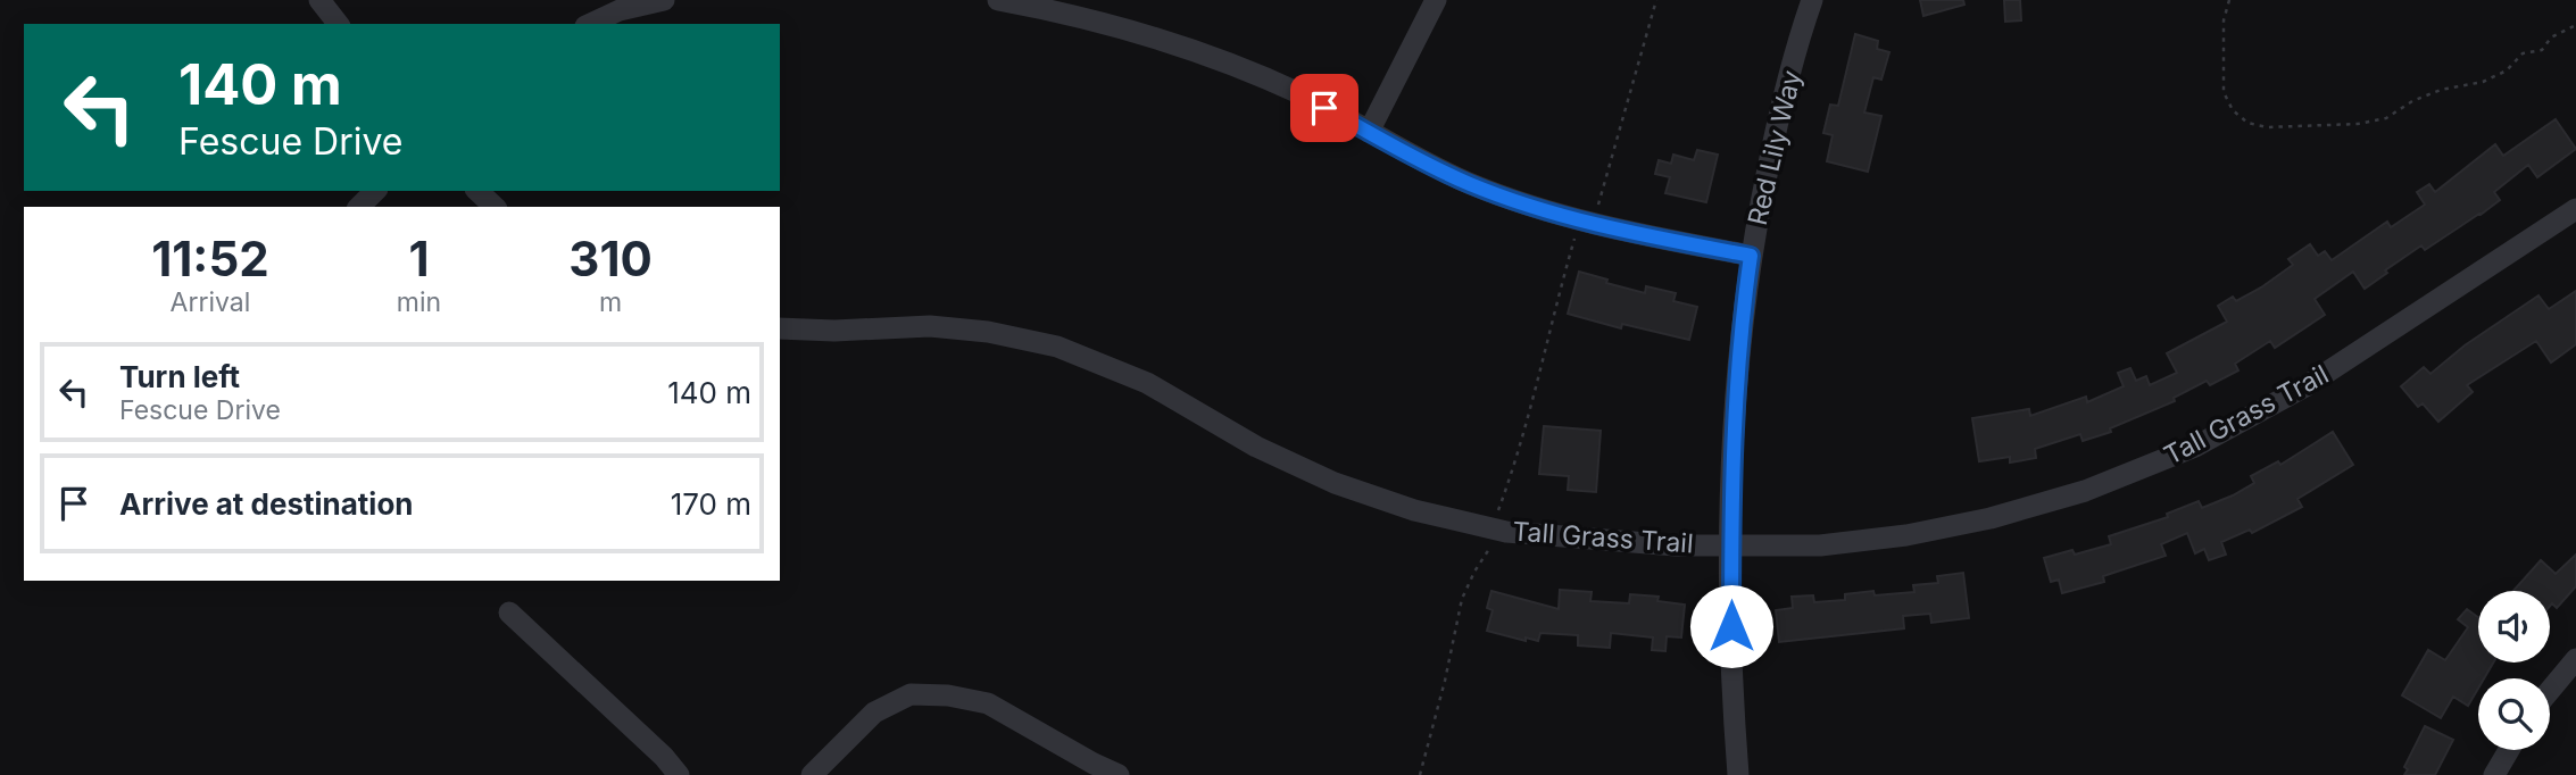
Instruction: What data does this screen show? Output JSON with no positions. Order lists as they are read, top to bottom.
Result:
{
  "streets": {
    "street": ["Red Lily Way", "Tall Grass Trail"]
  },
  "crossings": [
    ["Red Lily Way", "Tall Grass Trail"]
  ],
  "page": {
    "turn": ["140 m", "Fescue Drive"],
    "eta": [
      "11:52",
      "Arrival",
      "1",
      "min",
      "310",
      "m"
    ],
    "list": [
      {
        "name": "Turn left",
        "note": "Fescue Drive",
        "value": "140 m"
      },
      {
        "name": "Arrive at destination",
        "value": "170 m"
      }
    ]
  }
}
